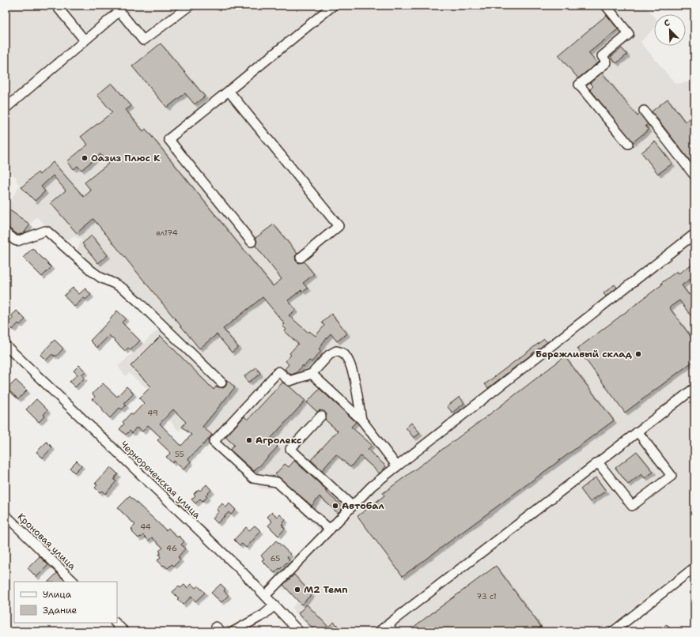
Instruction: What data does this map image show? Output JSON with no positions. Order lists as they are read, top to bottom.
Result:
{
  "streets": {
    "street": ["Чернореченская улица", "Кроновая улица"]
  },
  "places": [
    "Оазиз Плюс К",
    "Бережливый склад",
    "Агролекс",
    "Автобал",
    "М2 Темп"
  ],
  "house_numbers": [
    "вл174",
    "49",
    "55",
    "44",
    "46",
    "65",
    "73 с1"
  ],
  "legend": ["Улица", "Здание"],
  "north": "top left"
}
